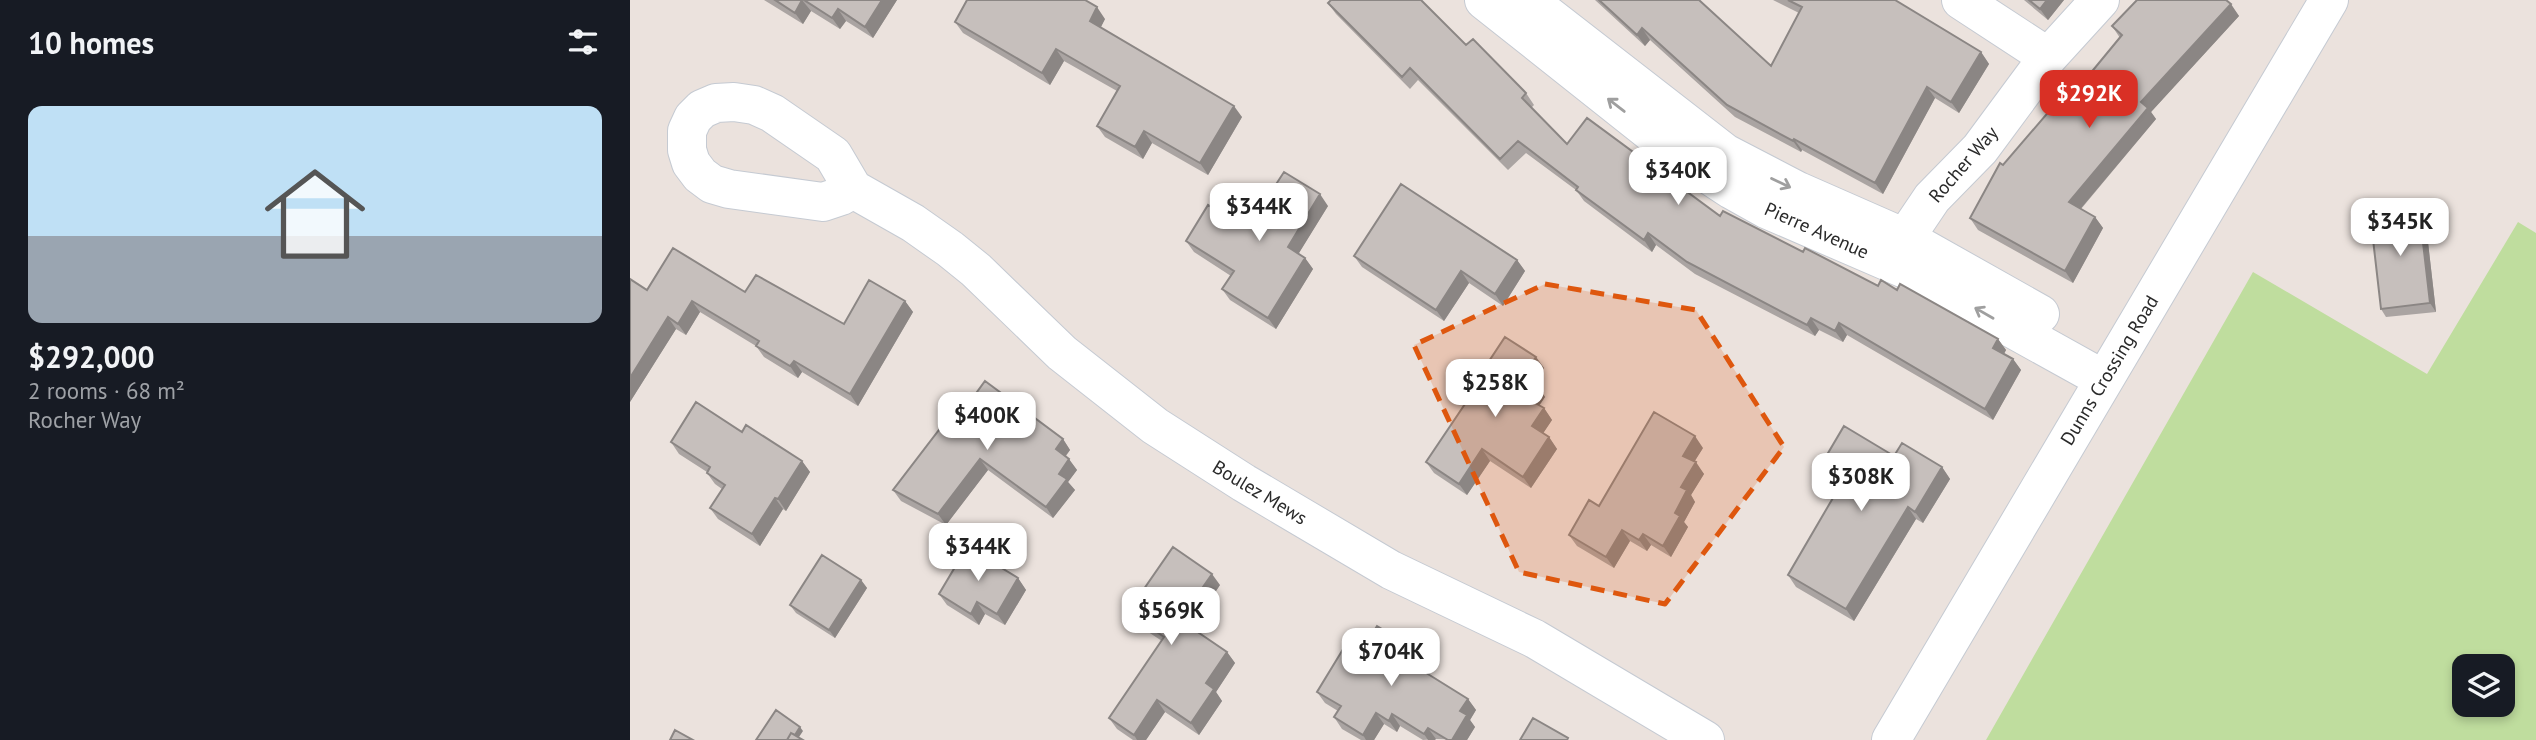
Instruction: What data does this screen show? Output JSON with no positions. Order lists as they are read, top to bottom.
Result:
{
  "streets": {
    "street": [
      "Rocher Way",
      "Pierre Avenue",
      "Dunns Crossing Road",
      "Boulez Mews"
    ]
  },
  "crossings": [
    ["Rocher Way", "Pierre Avenue"],
    ["Pierre Avenue", "Dunns Crossing Road"]
  ],
  "page": {
    "heading": "10 homes",
    "price": [
      "$292K",
      "$340K",
      "$344K",
      "$345K",
      "$258K",
      "$400K",
      "$308K",
      "$344K",
      "$569K",
      "$704K"
    ],
    "list": [
      {
        "name": "$292,000",
        "note": "2 rooms · 68 m² · Rocher Way"
      }
    ]
  }
}
